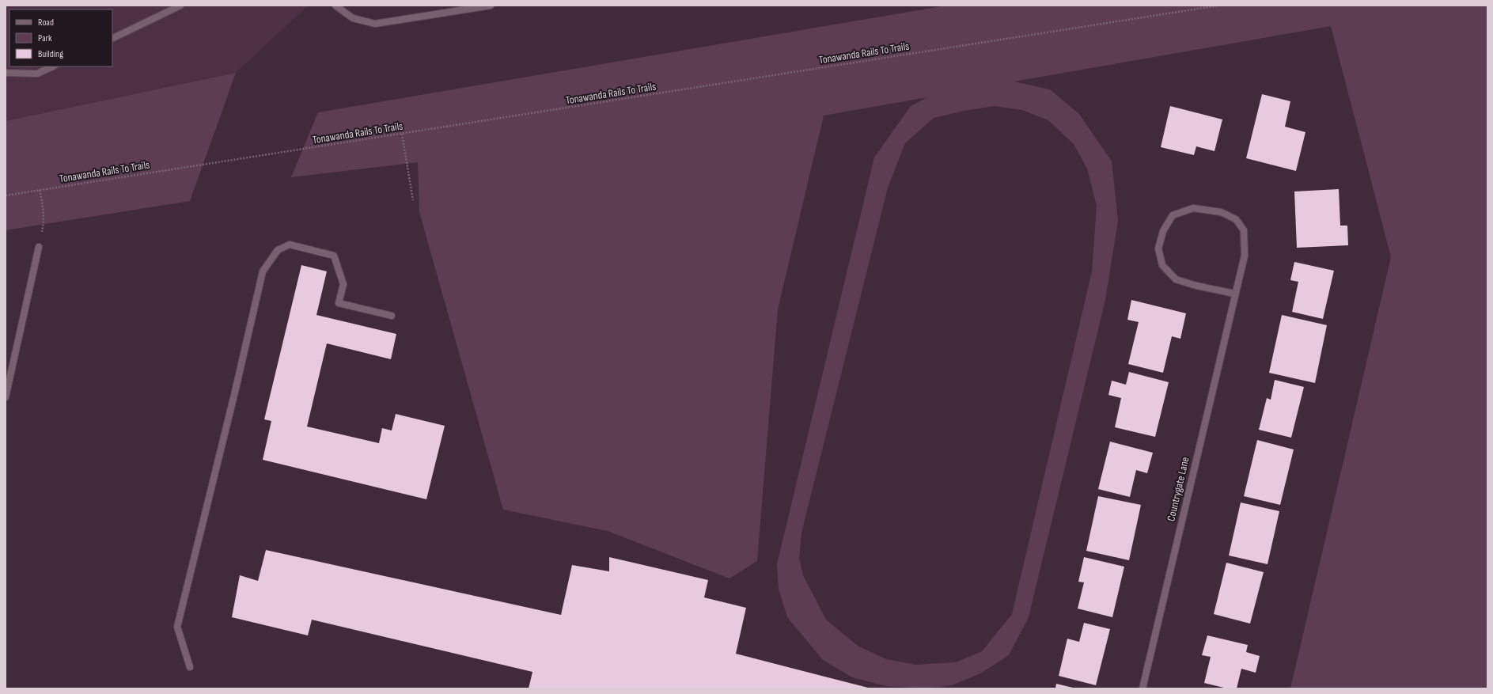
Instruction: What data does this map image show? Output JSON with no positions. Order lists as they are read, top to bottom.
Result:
{
  "streets": {
    "street": ["Countrygate Lane"],
    "path": ["Tonawanda Rails To Trails"]
  },
  "legend": ["Road", "Park", "Building"]
}
